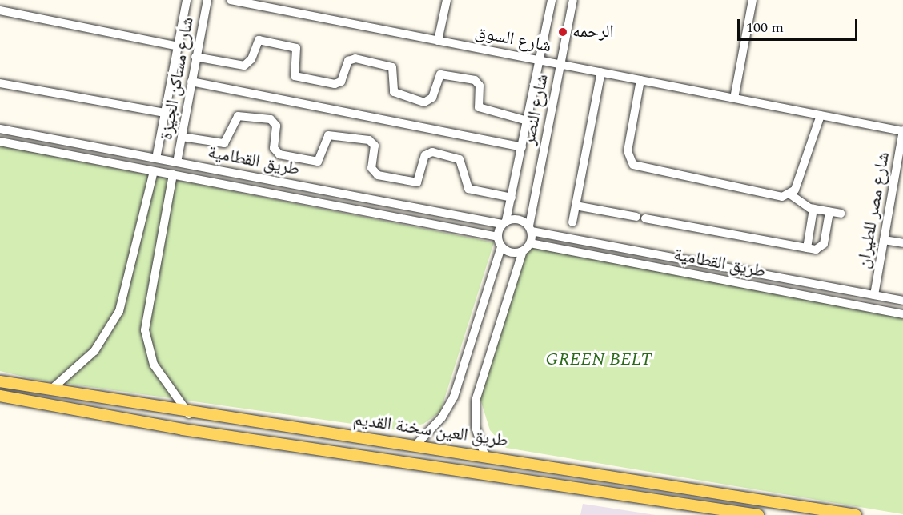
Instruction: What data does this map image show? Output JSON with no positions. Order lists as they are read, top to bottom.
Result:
{
  "streets": {
    "main road": ["طريق العين سخنة القديم"],
    "street": [
      "شارع السوق",
      "شارع مساكن الجيزة",
      "شارع النصر",
      "طريق القطامية",
      "شارع مصر للطيران"
    ]
  },
  "crossings": [
    ["شارع السوق", "شارع النصر"],
    ["شارع السوق", "شارع مصر للطيران"],
    ["شارع مساكن الجيزة", "طريق القطامية"],
    ["شارع النصر", "طريق القطامية"],
    ["طريق القطامية", "شارع مصر للطيران"]
  ],
  "parks": ["GREEN BELT"],
  "places": ["الرحمه"],
  "scale_bar": "100 m"
}
